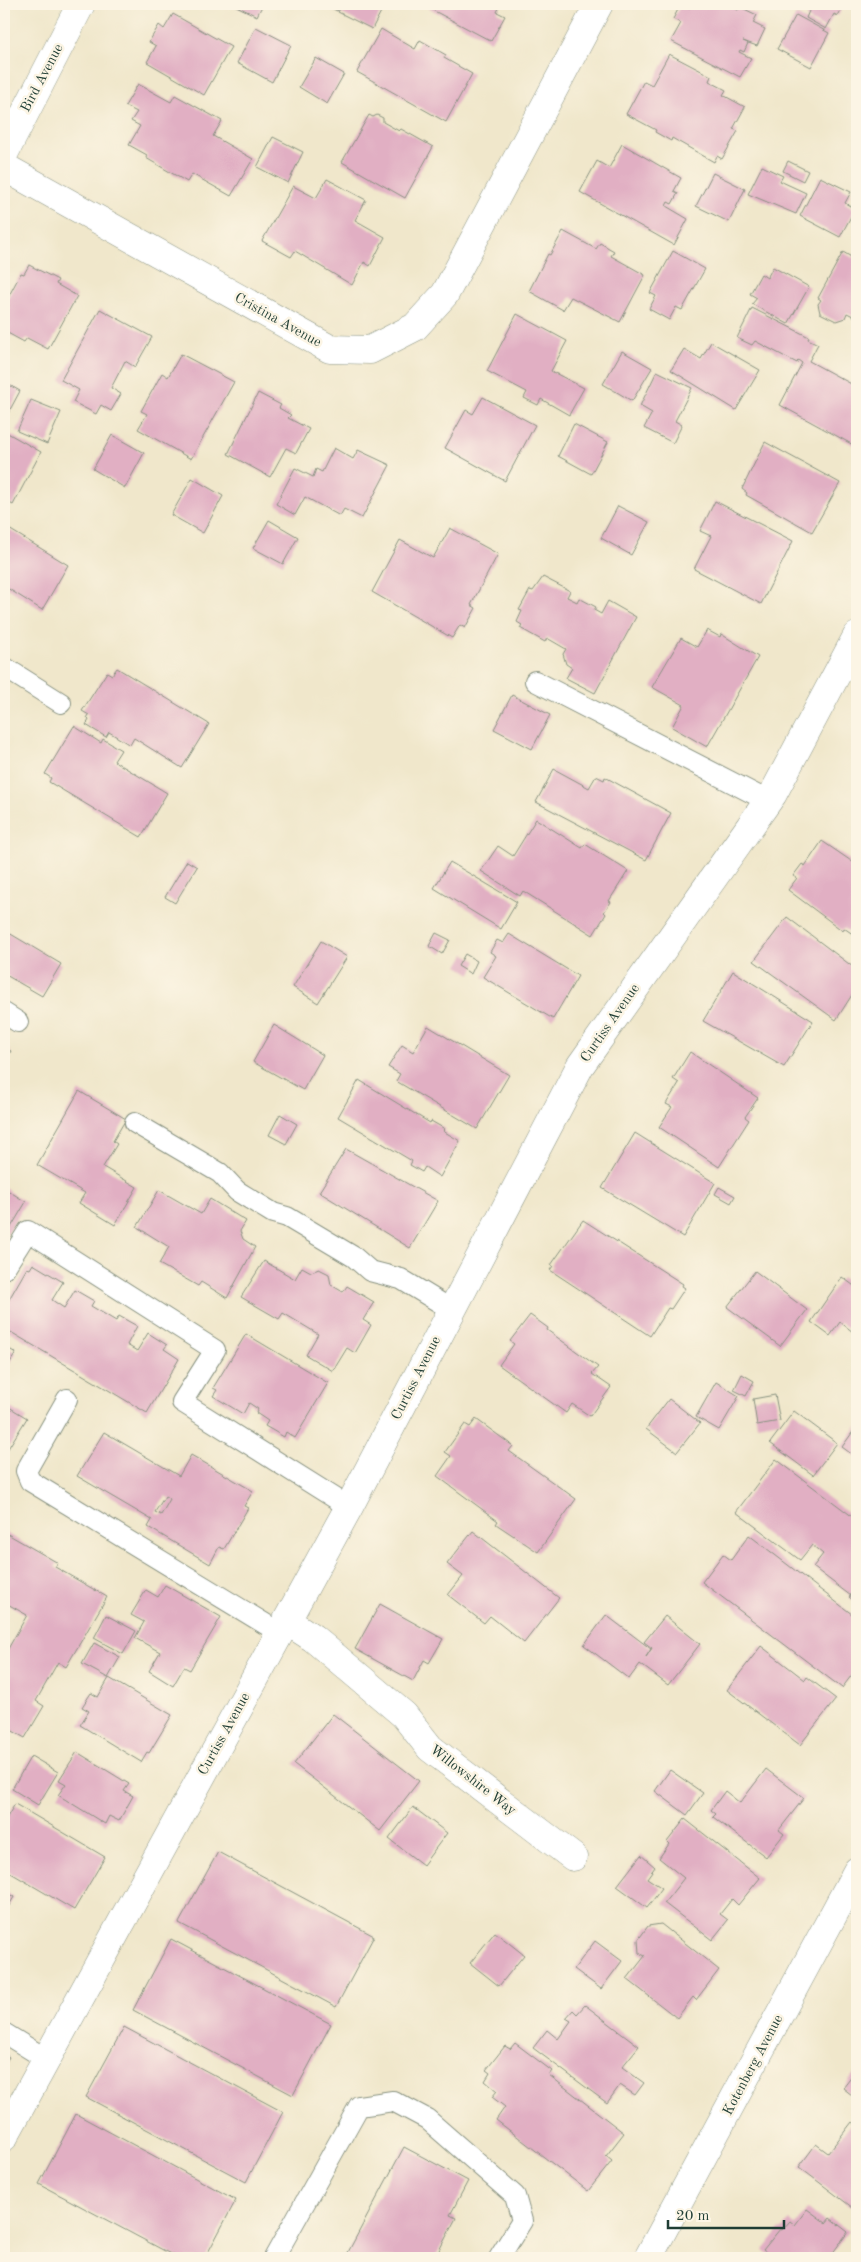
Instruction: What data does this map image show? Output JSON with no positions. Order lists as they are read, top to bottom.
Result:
{
  "streets": {
    "street": [
      "Bird Avenue",
      "Cristina Avenue",
      "Curtiss Avenue",
      "Willowshire Way",
      "Kotenberg Avenue"
    ]
  },
  "crossings": [
    ["Curtiss Avenue", "Willowshire Way"]
  ],
  "scale_bar": "20 m"
}
